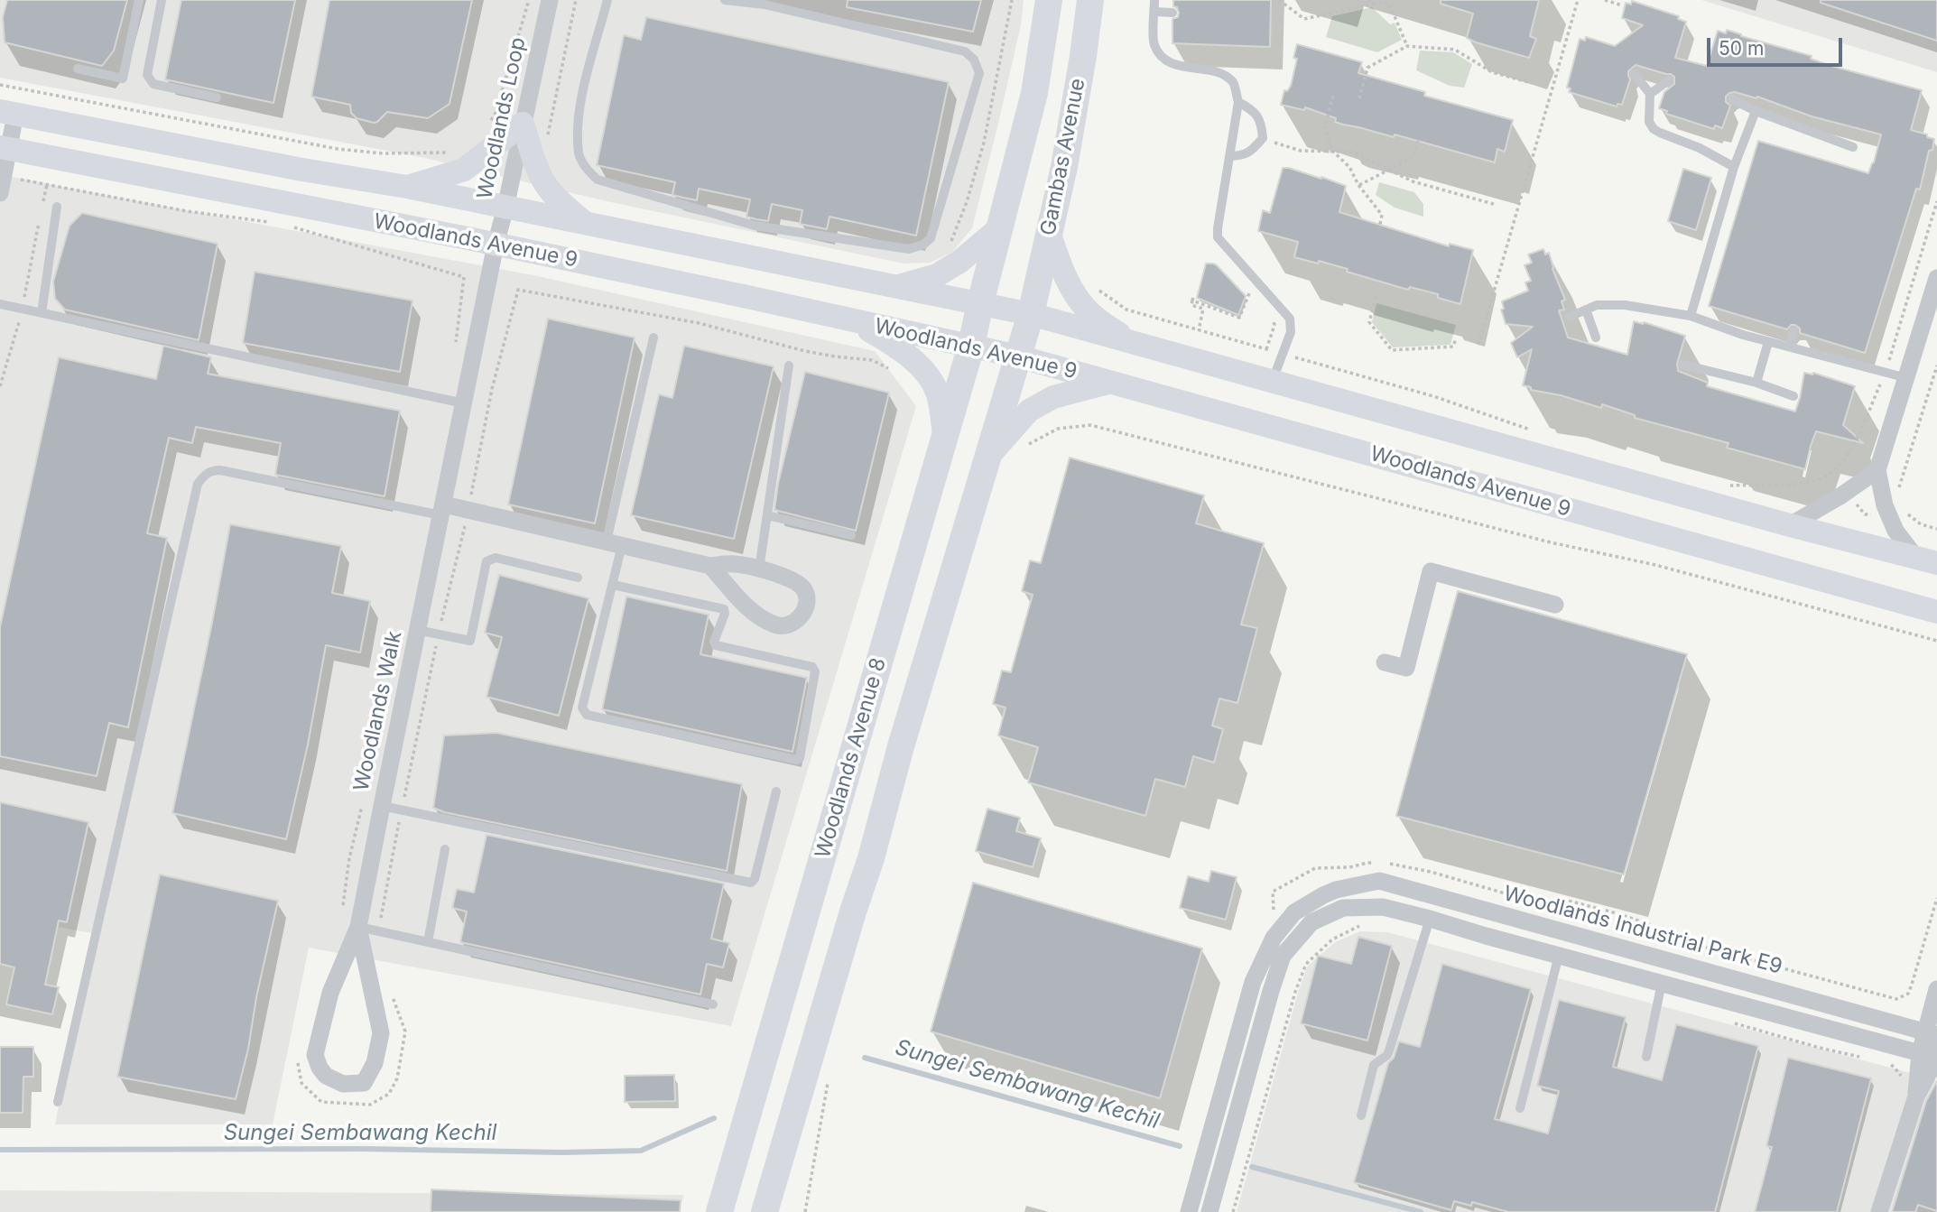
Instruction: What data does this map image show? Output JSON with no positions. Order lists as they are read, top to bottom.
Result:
{
  "streets": {
    "main road": ["Gambas Avenue", "Woodlands Avenue 9", "Woodlands Avenue 8"],
    "street": ["Woodlands Loop", "Woodlands Walk", "Woodlands Industrial Park E9"]
  },
  "crossings": [
    ["Woodlands Loop", "Woodlands Avenue 9"],
    ["Woodlands Loop", "Woodlands Walk"],
    ["Gambas Avenue", "Woodlands Avenue 9"],
    ["Gambas Avenue", "Woodlands Avenue 8"],
    ["Woodlands Avenue 9", "Woodlands Walk"],
    ["Woodlands Avenue 9", "Woodlands Avenue 8"]
  ],
  "water": ["Sungei Sembawang Kechil"],
  "scale_bar": "50 m"
}
